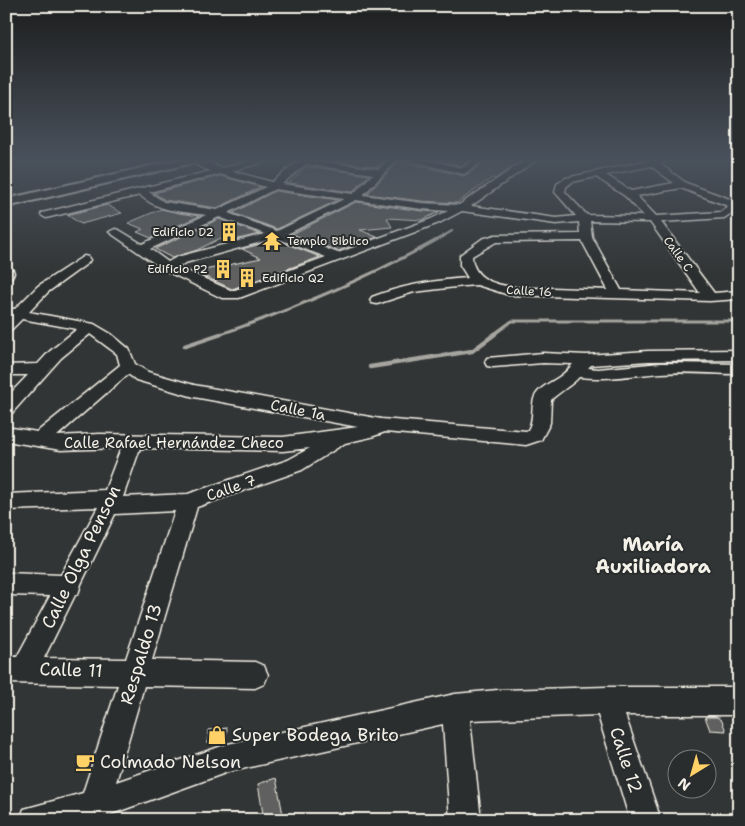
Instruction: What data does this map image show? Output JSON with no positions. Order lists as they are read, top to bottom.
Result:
{
  "streets": {
    "street": [
      "Calle C",
      "Calle 16",
      "Calle 1a",
      "Calle Rafael Hernández Checo",
      "Calle 7",
      "Calle Olga Penson",
      "Respaldo 13",
      "Calle 11",
      "Calle 12"
    ]
  },
  "crossings": [
    ["Calle C", "Calle 16"],
    ["Calle Rafael Hernández Checo", "Calle 7"],
    ["Calle Rafael Hernández Checo", "Calle Olga Penson"],
    ["Calle 7", "Calle Olga Penson"],
    ["Calle 7", "Respaldo 13"],
    ["Calle Olga Penson", "Calle 11"],
    ["Respaldo 13", "Calle 11"]
  ],
  "districts": ["María Auxiliadora"],
  "places": {
    "building": ["Edificio D2", "Edificio P2", "Edificio Q2"],
    "temple": ["Templo Biblico"],
    "shop": ["Super Bodega Brito"],
    "cafe": ["Colmado Nelson"]
  },
  "north": "bottom left"
}
